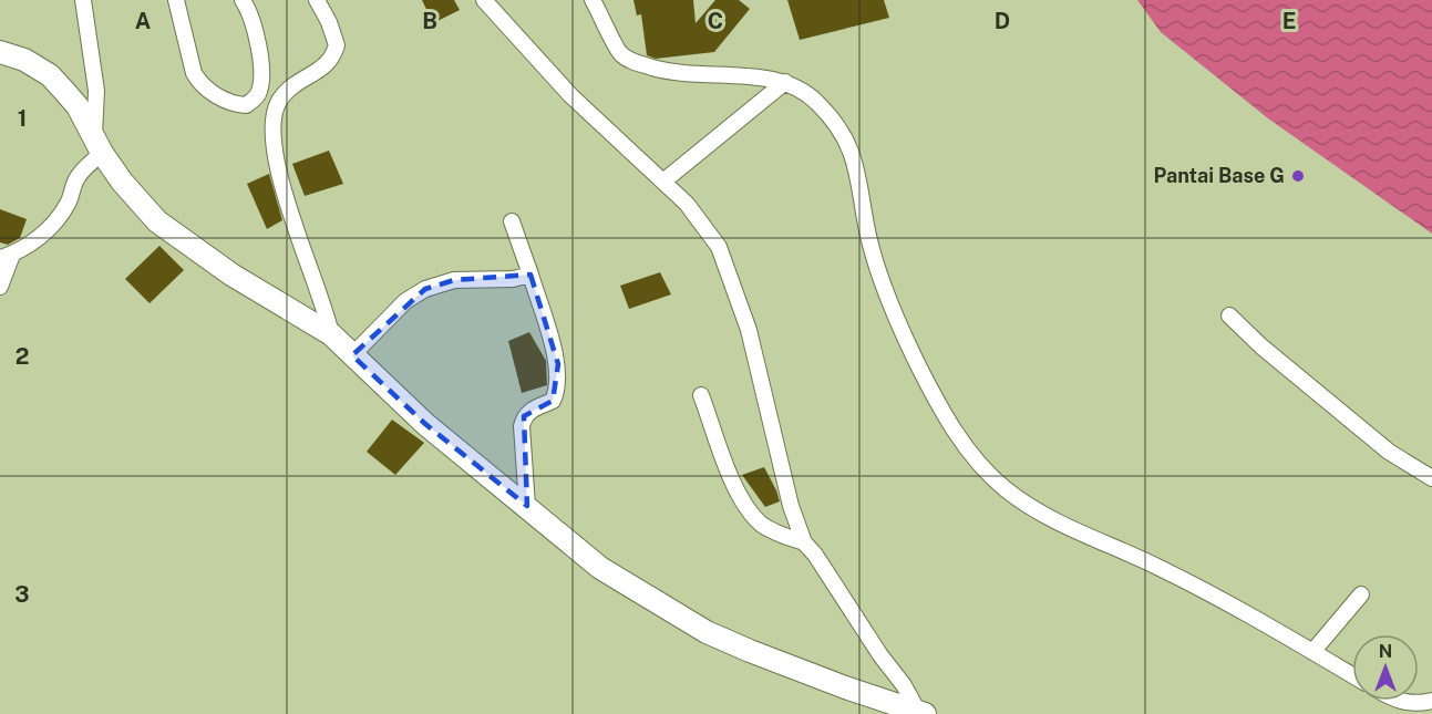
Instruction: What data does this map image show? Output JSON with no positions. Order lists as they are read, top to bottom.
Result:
{
  "places": ["Pantai Base G"],
  "north": "top",
  "grid": {
    "columns": [
      "A",
      "B",
      "C",
      "D",
      "E"
    ],
    "rows": ["1", "2", "3"]
  }
}
